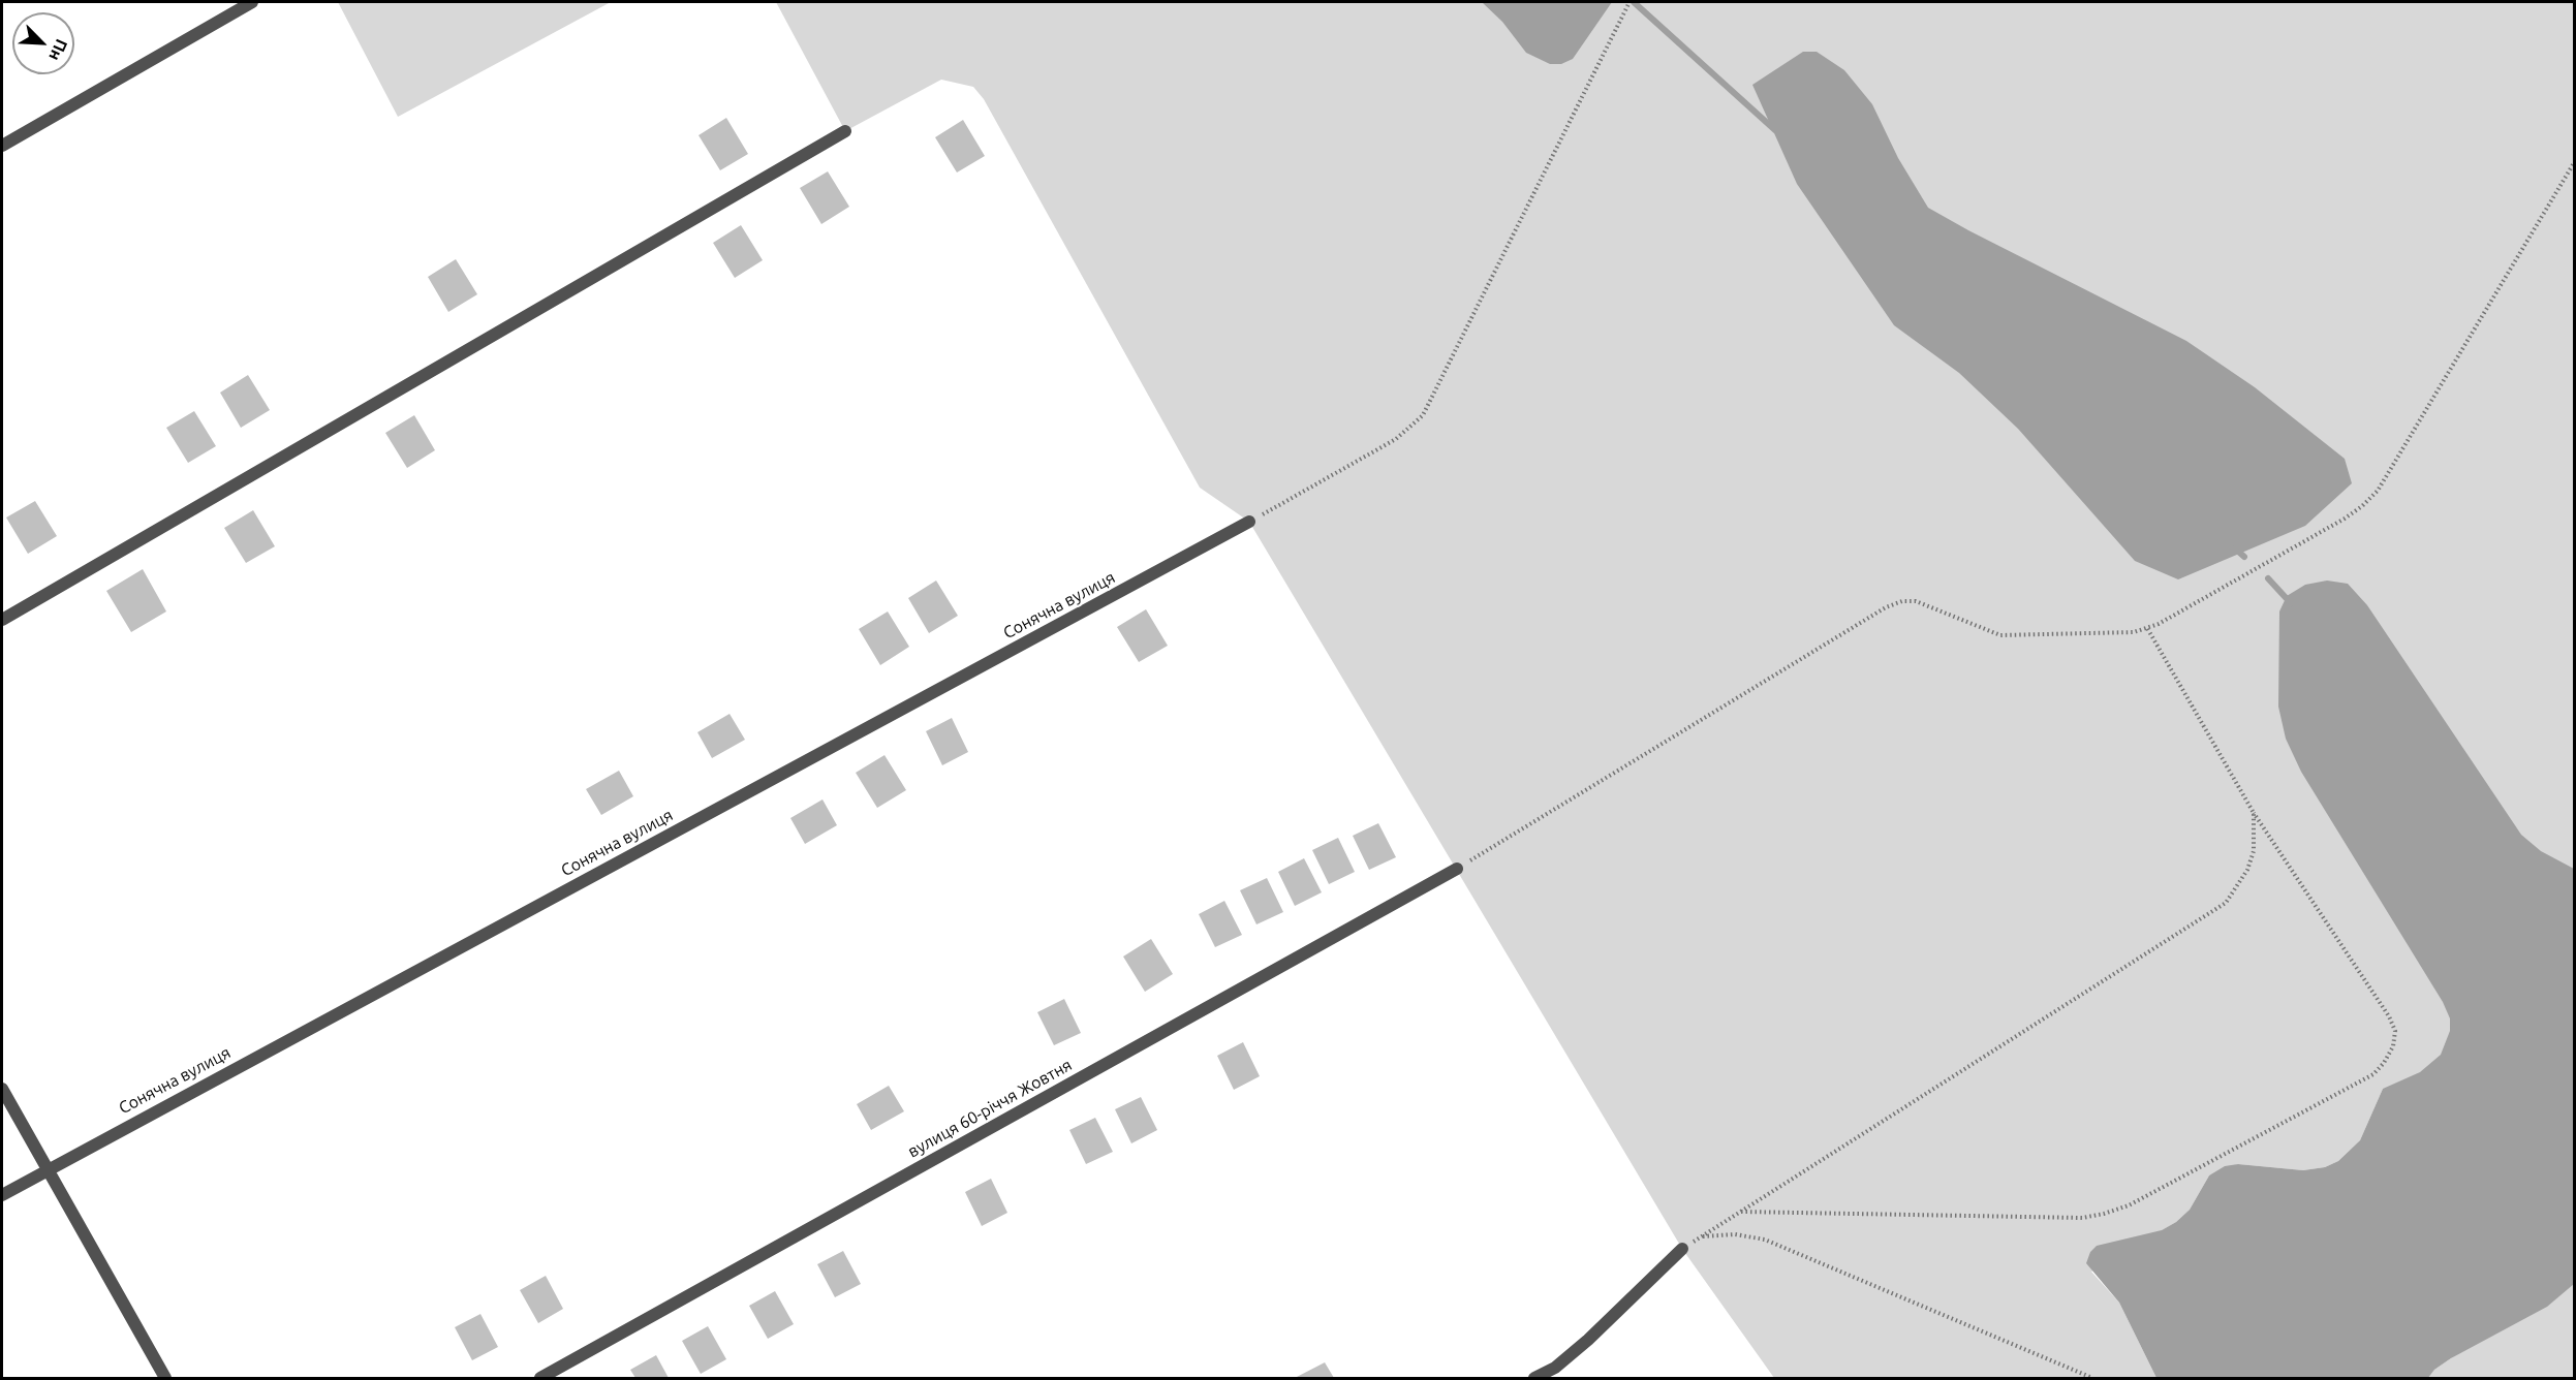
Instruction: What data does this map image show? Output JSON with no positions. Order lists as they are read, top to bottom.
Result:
{
  "streets": {
    "street": ["Сонячна вулиця", "вулиця 60-річчя Жовтня"]
  },
  "north": "bottom right"
}
